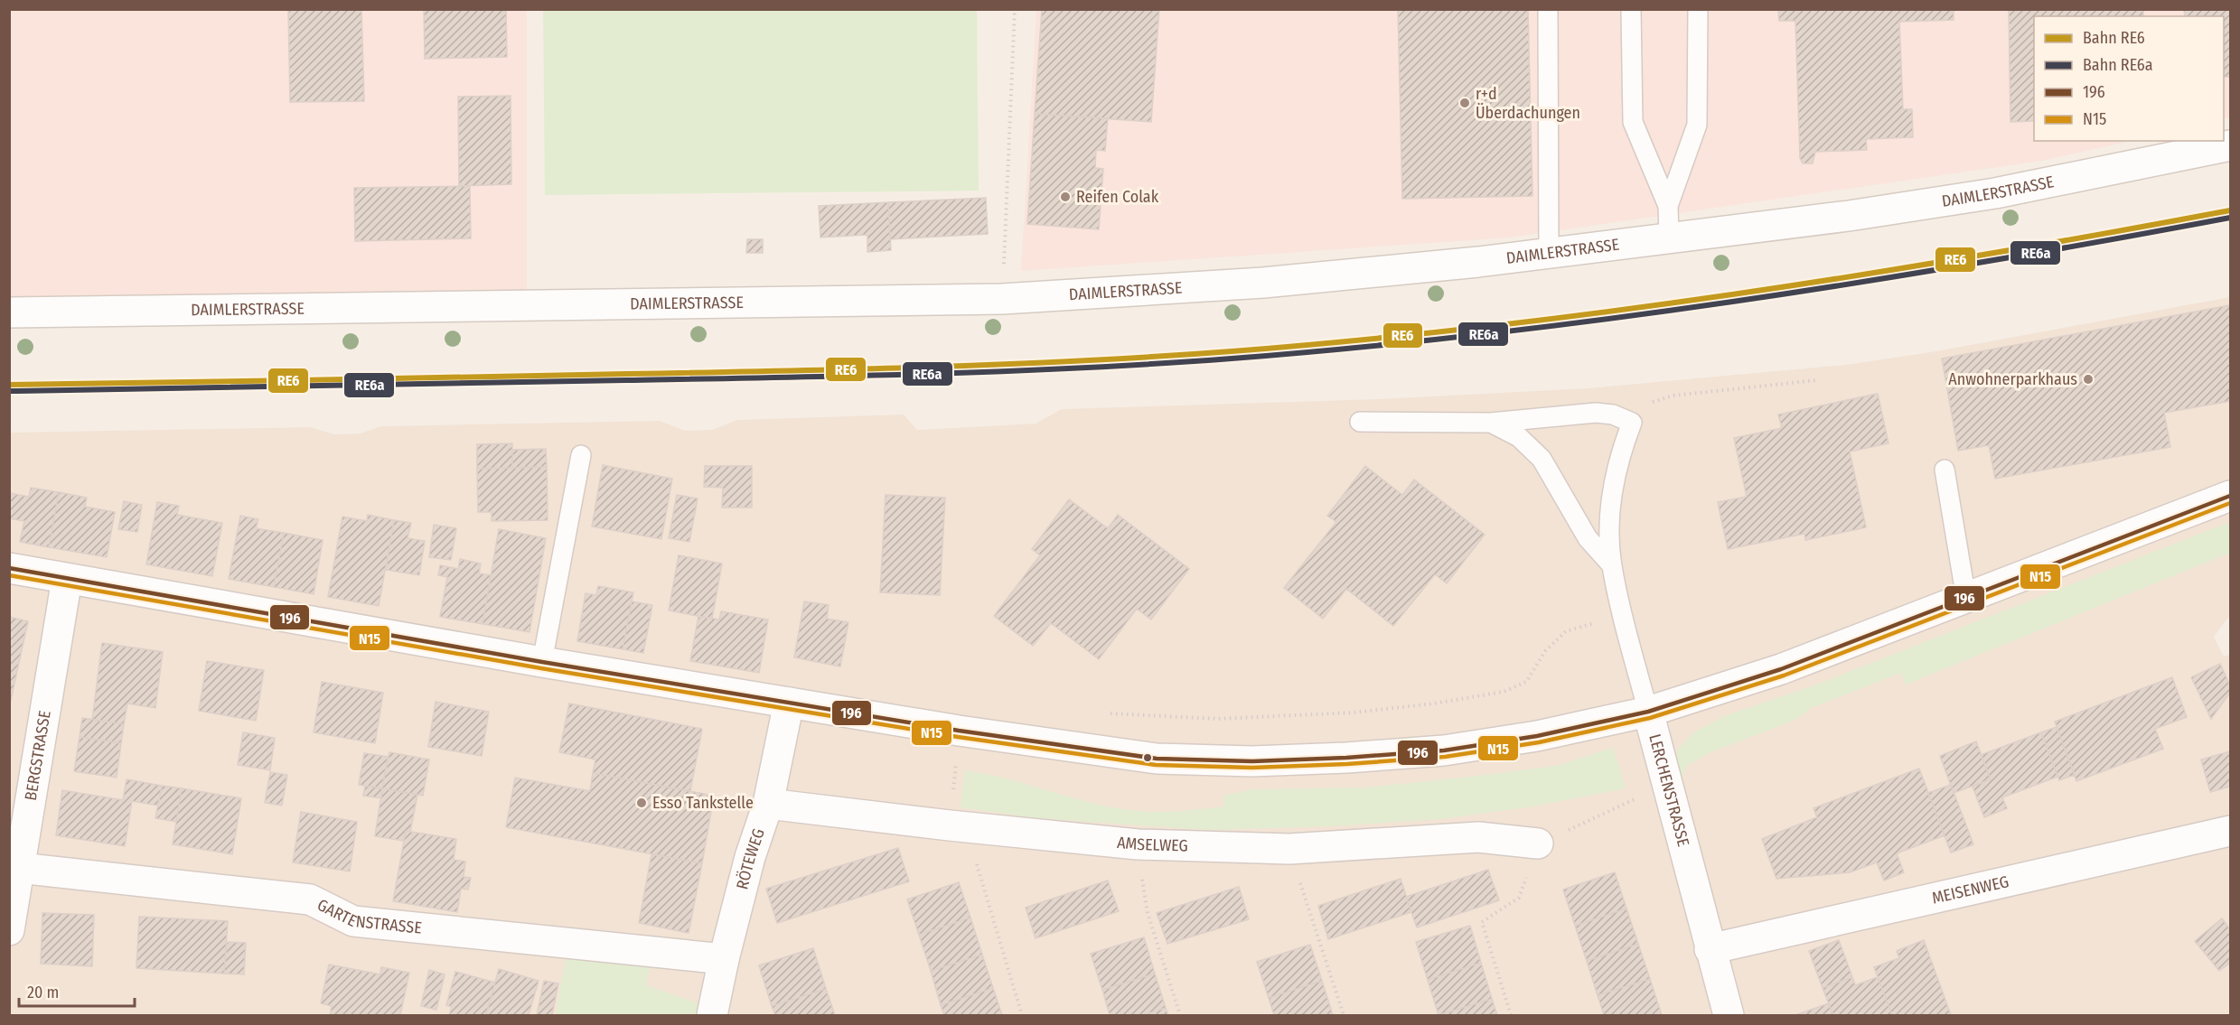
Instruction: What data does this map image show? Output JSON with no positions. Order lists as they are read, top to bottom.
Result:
{
  "streets": {
    "street": [
      "DAIMLERSTRASSE",
      "BERGSTRASSE",
      "LERCHENSTRASSE",
      "AMSELWEG",
      "RÖTEWEG",
      "MEISENWEG",
      "GARTENSTRASSE"
    ]
  },
  "crossings": [
    ["BERGSTRASSE", "GARTENSTRASSE"],
    ["LERCHENSTRASSE", "MEISENWEG"],
    ["AMSELWEG", "RÖTEWEG"],
    ["RÖTEWEG", "GARTENSTRASSE"]
  ],
  "places": [
    "r+d Überdachungen",
    "Reifen Colak",
    "Anwohnerparkhaus",
    "Esso Tankstelle"
  ],
  "lines": [
    "rail line RE6",
    "rail line RE6a",
    "transit line 196",
    "transit line N15"
  ],
  "legend": [
    "Bahn RE6",
    "Bahn RE6a",
    "196",
    "N15"
  ],
  "scale_bar": "20 m"
}
